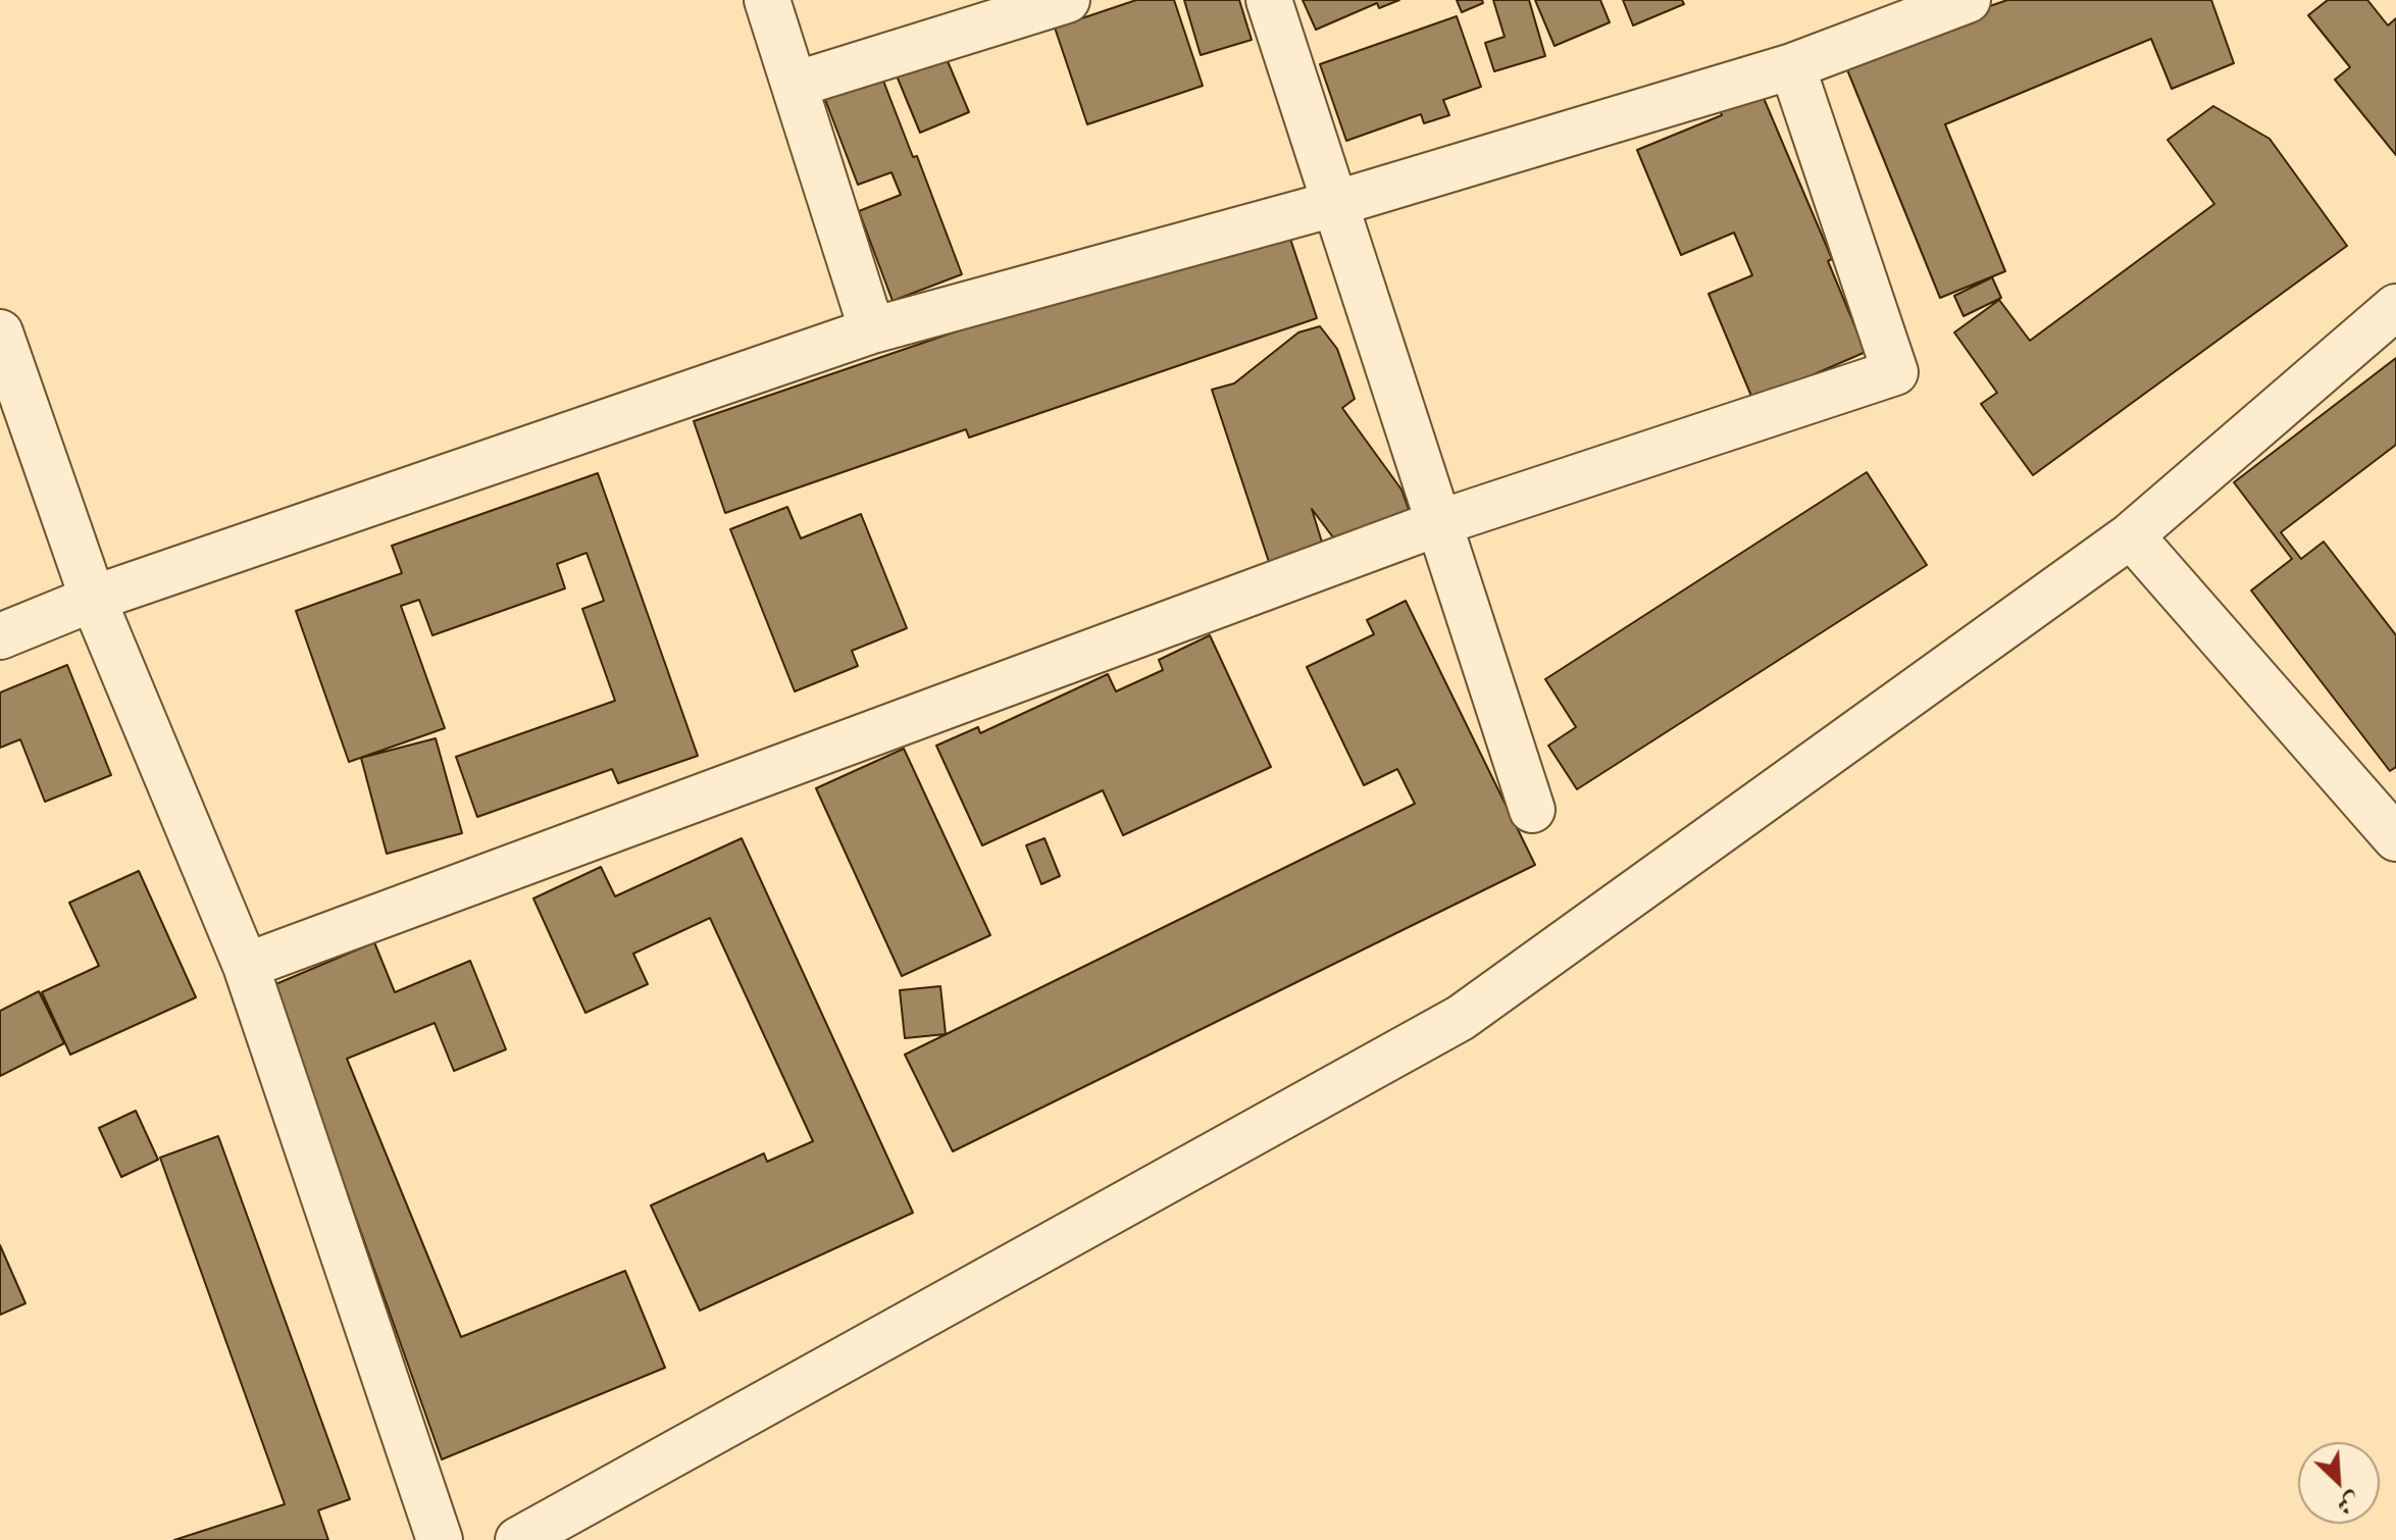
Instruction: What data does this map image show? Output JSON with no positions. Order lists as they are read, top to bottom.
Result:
{
  "north": "bottom right"
}
